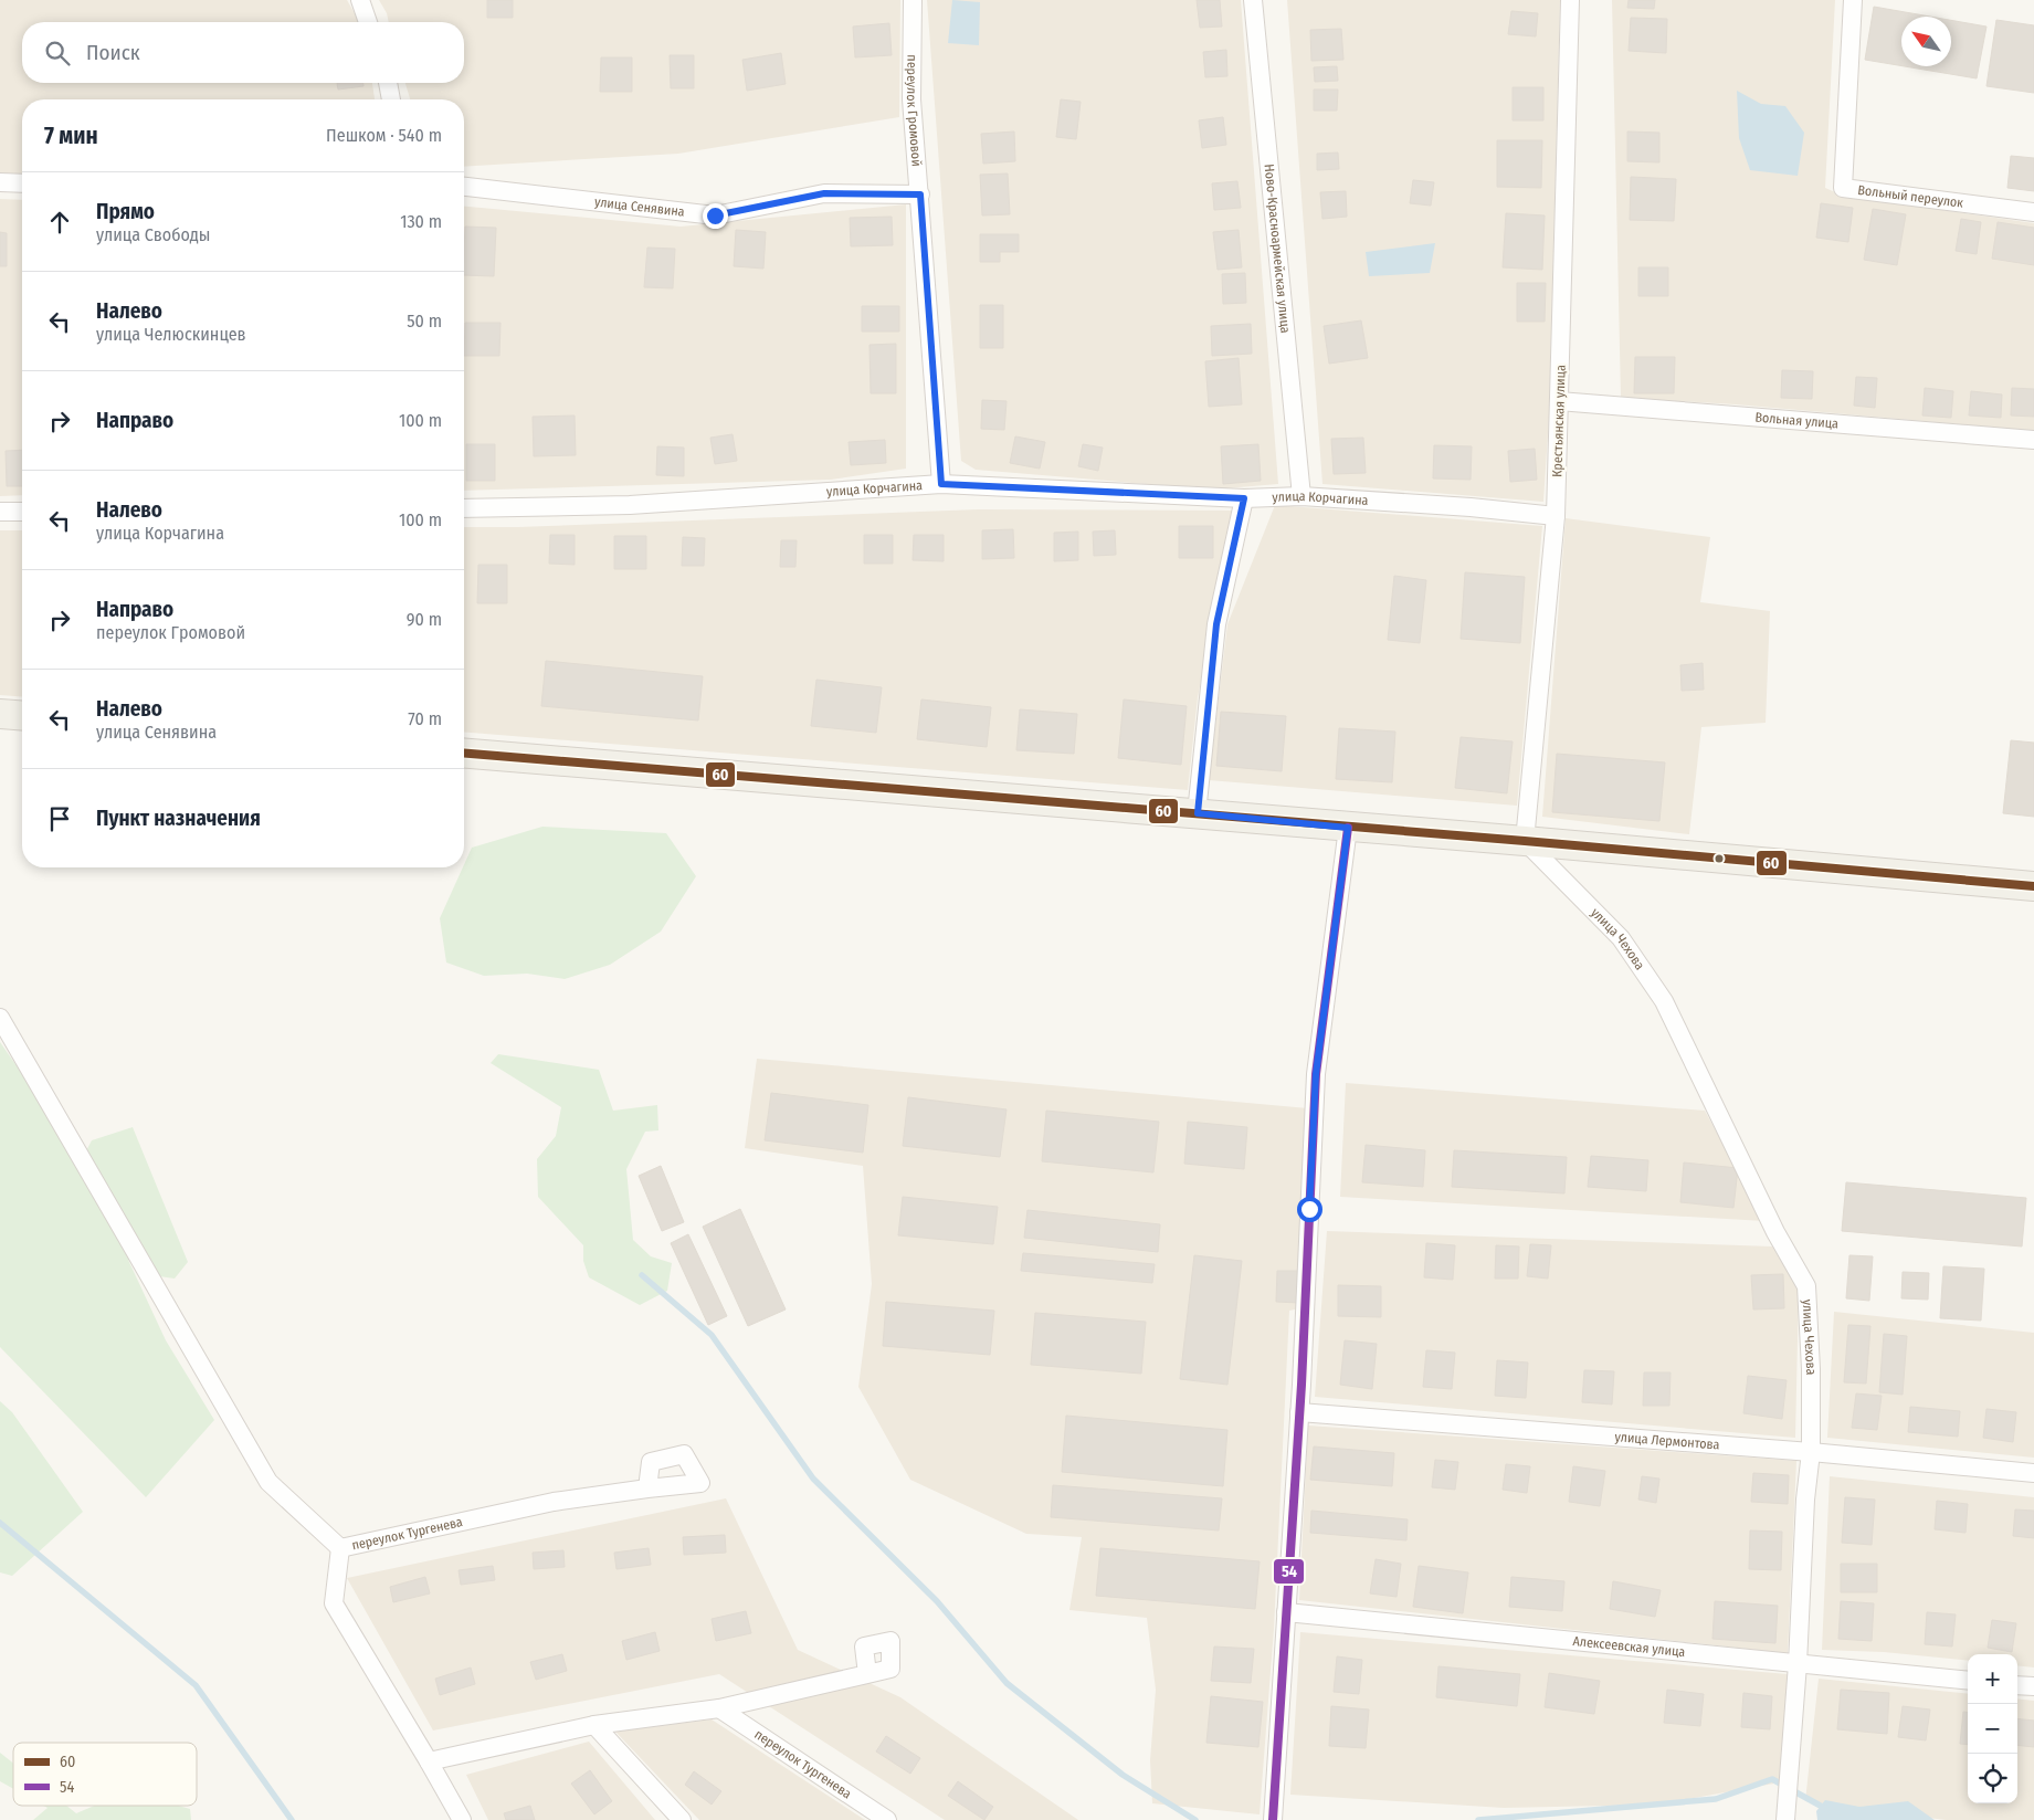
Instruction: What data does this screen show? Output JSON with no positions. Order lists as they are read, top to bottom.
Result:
{
  "streets": {
    "street": [
      "переулок Громовой",
      "Вольный переулок",
      "улица Сенявина",
      "Ново-Красноармейская улица",
      "Крестьянская улица",
      "Вольная улица",
      "улица Корчагина",
      "улица Чехова",
      "улица Лермонтова",
      "переулок Тургенева",
      "Алексеевская улица"
    ]
  },
  "crossings": [
    ["переулок Громовой", "улица Сенявина"],
    ["переулок Громовой", "улица Корчагина"],
    ["Ново-Красноармейская улица", "улица Корчагина"],
    ["Крестьянская улица", "Вольная улица"],
    ["Крестьянская улица", "улица Корчагина"],
    ["Крестьянская улица", "улица Чехова"],
    ["улица Чехова", "улица Лермонтова"],
    ["улица Чехова", "Алексеевская улица"]
  ],
  "lines": ["transit line 60", "transit line 54"],
  "legend": ["60", "54"],
  "north": "top left",
  "page": {
    "search": "Поиск",
    "heading": ["7 мин", "Пешком · 540 m"],
    "list": [
      ["Прямо", "улица Свободы", "130 m"],
      ["Налево", "улица Челюскинцев", "50 m"],
      ["Направо", "100 m"],
      ["Налево", "улица Корчагина", "100 m"],
      ["Направо", "переулок Громовой", "90 m"],
      ["Налево", "улица Сенявина", "70 m"],
      "Пункт назначения"
    ],
    "map_buttons": ["+", "−"]
  }
}
